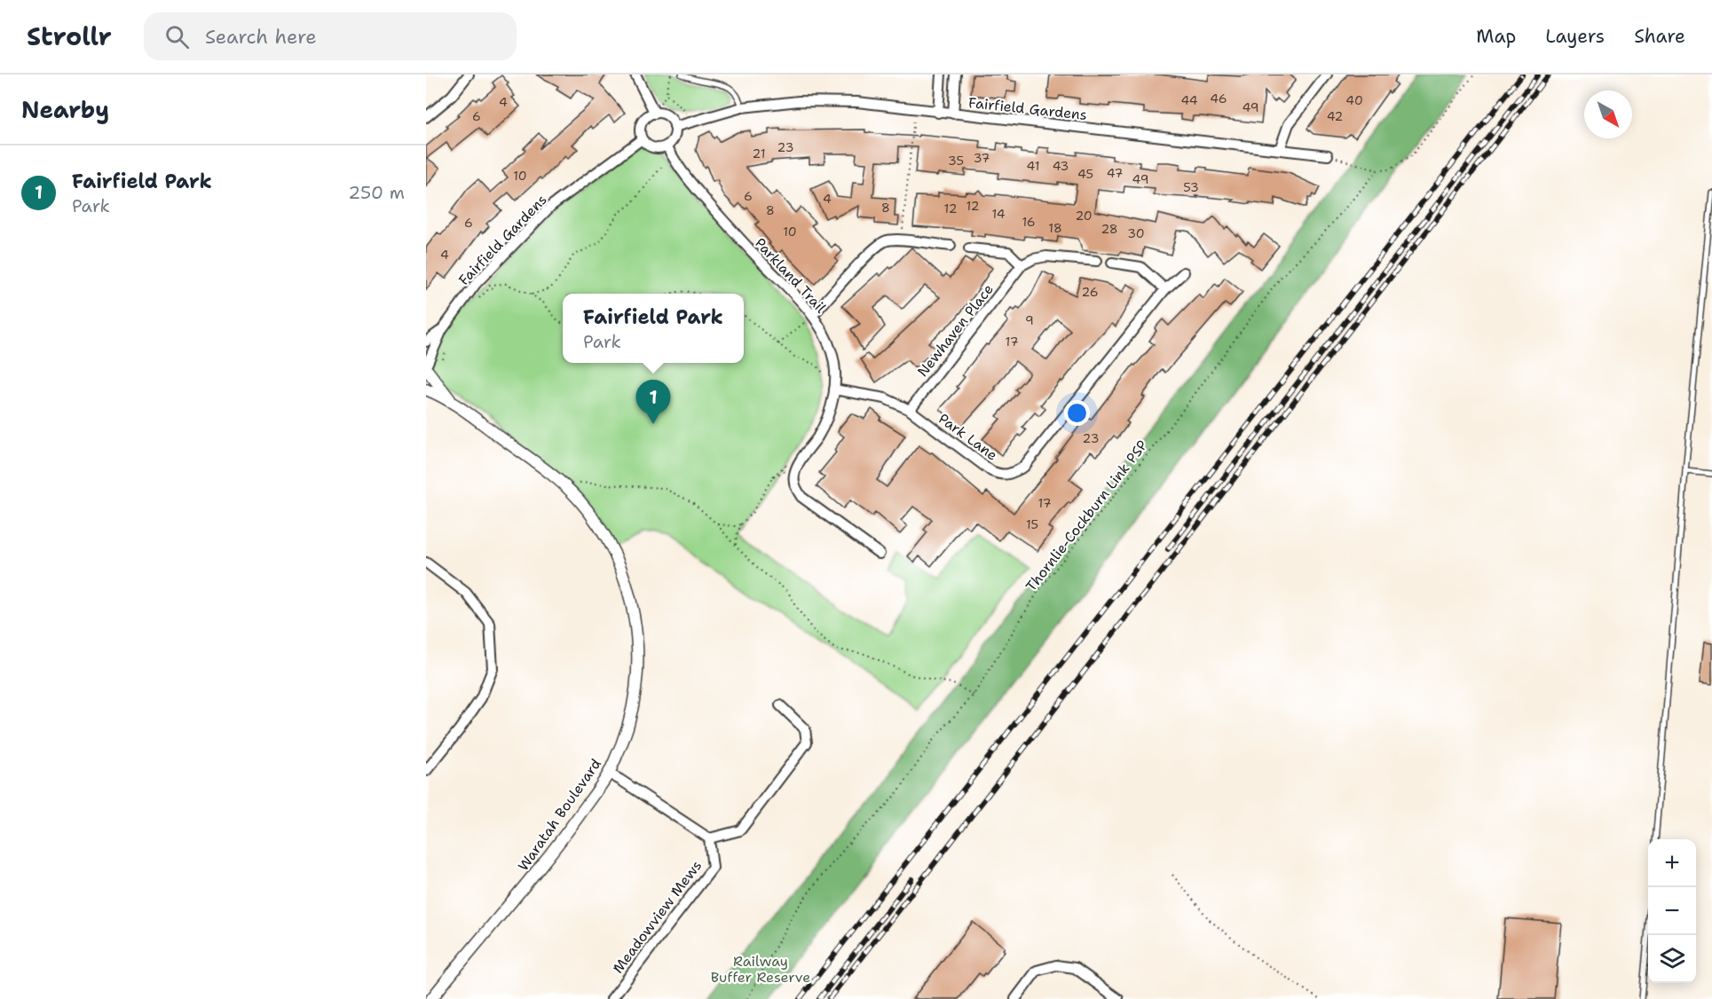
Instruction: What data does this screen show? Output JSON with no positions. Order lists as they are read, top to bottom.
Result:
{
  "streets": {
    "street": [
      "Fairfield Gardens",
      "Parkland Trail",
      "Newhaven Place",
      "Park Lane",
      "Waratah Boulevard",
      "Meadowview Mews"
    ],
    "path": ["Thornlie-Cockburn Link PSP"]
  },
  "crossings": [
    ["Fairfield Gardens", "Parkland Trail"],
    ["Fairfield Gardens", "Waratah Boulevard"],
    ["Parkland Trail", "Park Lane"],
    ["Newhaven Place", "Park Lane"]
  ],
  "parks": ["Railway Buffer Reserve"],
  "house_numbers": [
    "46",
    "44",
    "40",
    "4",
    "49",
    "6",
    "42",
    "23",
    "21",
    "37",
    "35",
    "41",
    "43",
    "47",
    "45",
    "10",
    "49",
    "53",
    "6",
    "4",
    "12",
    "8",
    "12",
    "8",
    "14",
    "20",
    "16",
    "6",
    "18",
    "28",
    "10",
    "30",
    "4",
    "26",
    "9",
    "17",
    "23",
    "17",
    "15"
  ],
  "north": "bottom right",
  "page": {
    "header": "Strollr",
    "search": "Search here",
    "nav": ["Map", "Layers", "Share"],
    "heading": "Nearby",
    "list": [
      {
        "mark": "1",
        "name": "Fairfield Park",
        "note": "Park",
        "value": "250 m"
      }
    ],
    "popup": ["Fairfield Park", "Park"],
    "pins": "1",
    "map_buttons": ["+", "−"]
  }
}
